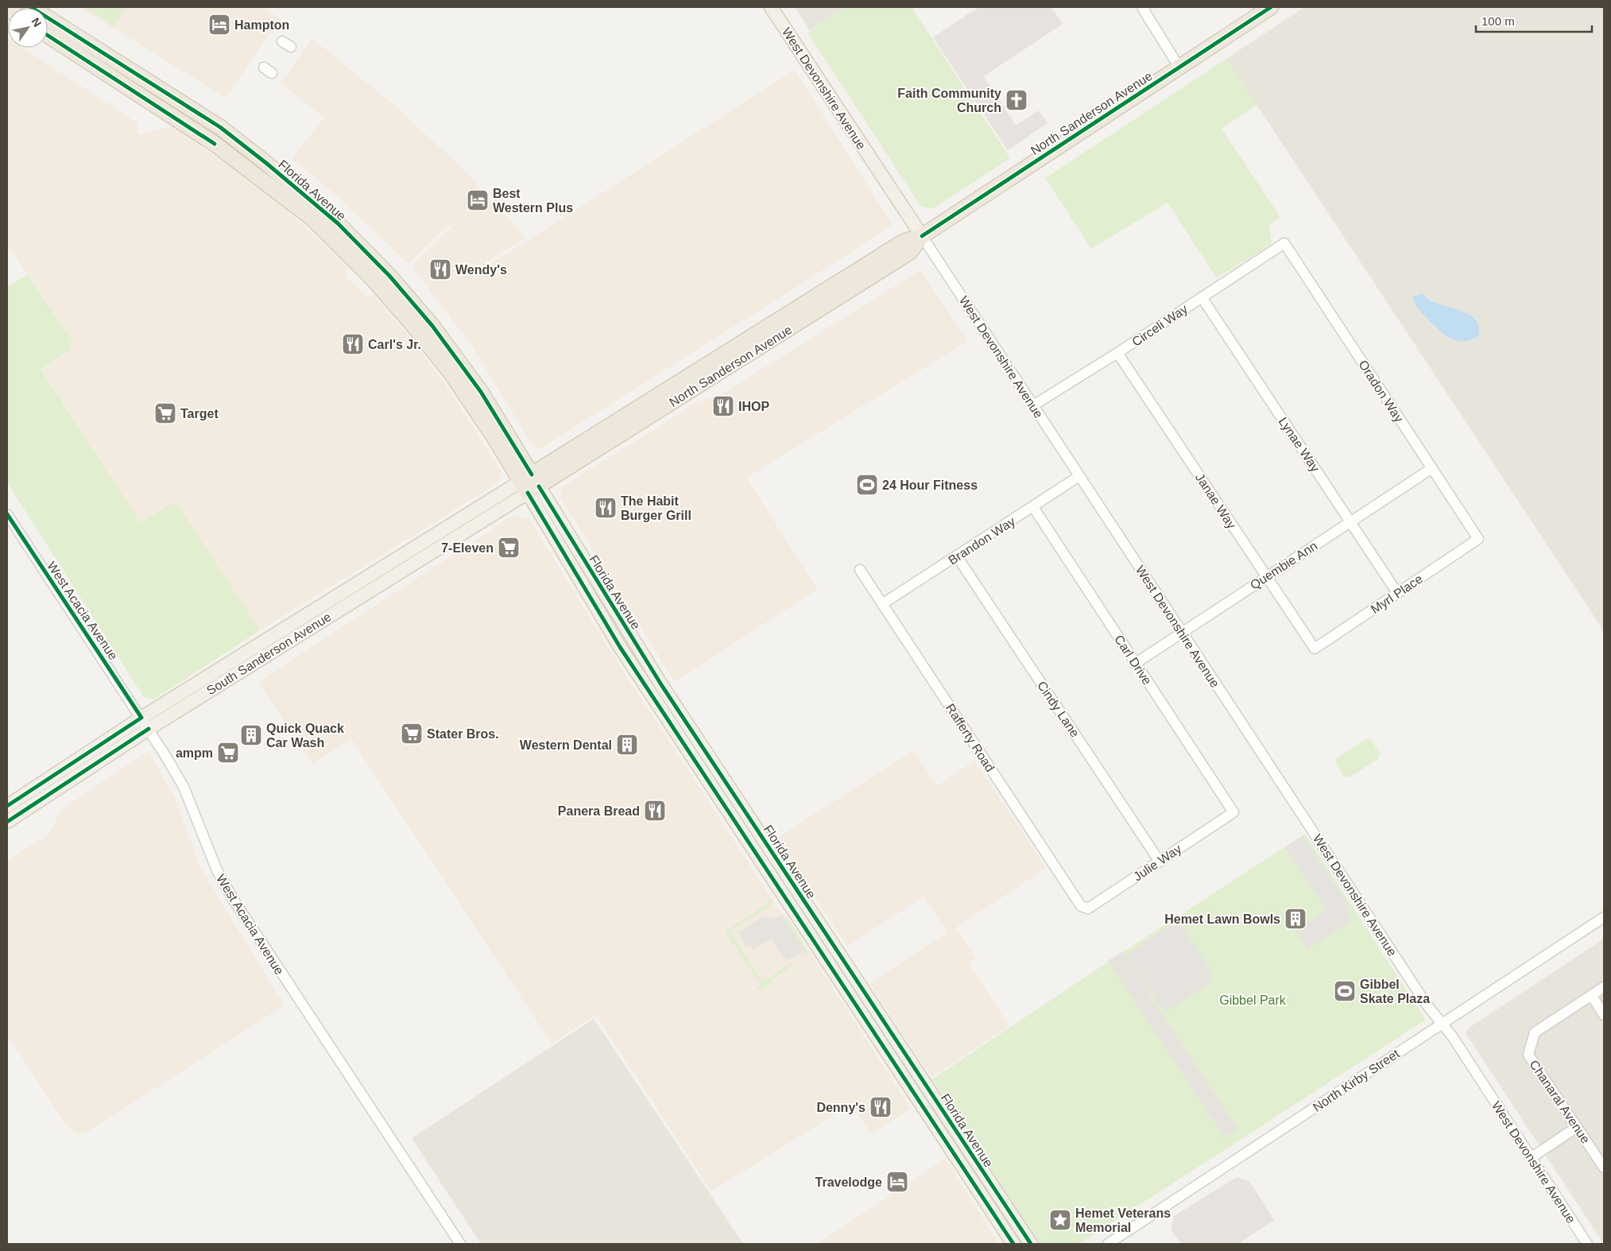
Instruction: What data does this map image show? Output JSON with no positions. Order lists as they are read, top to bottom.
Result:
{
  "streets": {
    "highway": ["North Sanderson Avenue", "Florida Avenue"],
    "main road": ["West Devonshire Avenue", "South Sanderson Avenue"],
    "street": [
      "Circeli Way",
      "Oradon Way",
      "Lynae Way",
      "Janae Way",
      "Brandon Way",
      "Quembie Ann",
      "Myrl Place",
      "West Acacia Avenue",
      "Carl Drive",
      "Cindy Lane",
      "Rafferty Road",
      "Julie Way",
      "North Kirby Street",
      "Chanaral Avenue"
    ]
  },
  "crossings": [
    ["West Devonshire Avenue", "North Sanderson Avenue"],
    ["West Devonshire Avenue", "Circeli Way"],
    ["West Devonshire Avenue", "Brandon Way"],
    ["West Devonshire Avenue", "Quembie Ann"],
    ["West Devonshire Avenue", "North Kirby Street"],
    ["North Sanderson Avenue", "Florida Avenue"],
    ["North Sanderson Avenue", "South Sanderson Avenue"],
    ["Florida Avenue", "South Sanderson Avenue"],
    ["Circeli Way", "Oradon Way"],
    ["Circeli Way", "Lynae Way"],
    ["Circeli Way", "Janae Way"],
    ["Oradon Way", "Quembie Ann"],
    ["Oradon Way", "Myrl Place"],
    ["Lynae Way", "Quembie Ann"],
    ["Lynae Way", "Myrl Place"],
    ["Janae Way", "Quembie Ann"],
    ["Janae Way", "Myrl Place"],
    ["Brandon Way", "Carl Drive"],
    ["Brandon Way", "Cindy Lane"],
    ["Brandon Way", "Rafferty Road"],
    ["Quembie Ann", "Carl Drive"],
    ["West Acacia Avenue", "South Sanderson Avenue"],
    ["Carl Drive", "Julie Way"],
    ["Cindy Lane", "Julie Way"],
    ["Rafferty Road", "Julie Way"]
  ],
  "parks": ["Gibbel Park"],
  "places": {
    "hotel": ["Hampton", "Best Western Plus", "Travelodge"],
    "church": ["Faith Community Church"],
    "restaurant": [
      "Wendy's",
      "Carl's Jr.",
      "IHOP",
      "The Habit Burger Grill",
      "Panera Bread",
      "Denny's"
    ],
    "supermarket": [
      "Target",
      "7-Eleven",
      "Stater Bros.",
      "ampm"
    ],
    "sports": ["24 Hour Fitness", "Gibbel Skate Plaza"],
    "building": ["Quick Quack Car Wash", "Western Dental", "Hemet Lawn Bowls"],
    "place": ["Hemet Veterans Memorial"]
  },
  "scale_bar": "100 m",
  "north": "top right"
}
